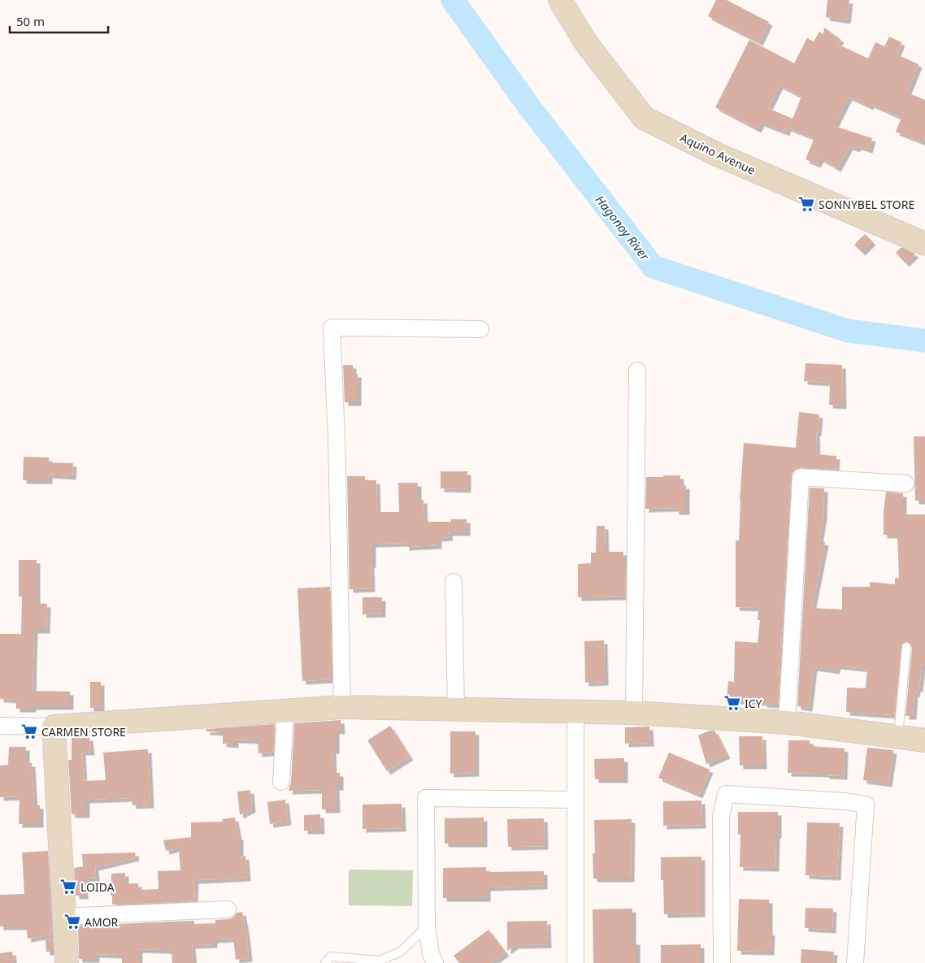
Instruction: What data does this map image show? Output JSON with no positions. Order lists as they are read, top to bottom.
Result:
{
  "streets": {
    "street": ["Aquino Avenue"]
  },
  "water": ["Hagonoy River"],
  "places": {
    "supermarket": [
      "SONNYBEL STORE",
      "ICY",
      "CARMEN STORE",
      "LOIDA",
      "AMOR"
    ]
  },
  "scale_bar": "50 m"
}
